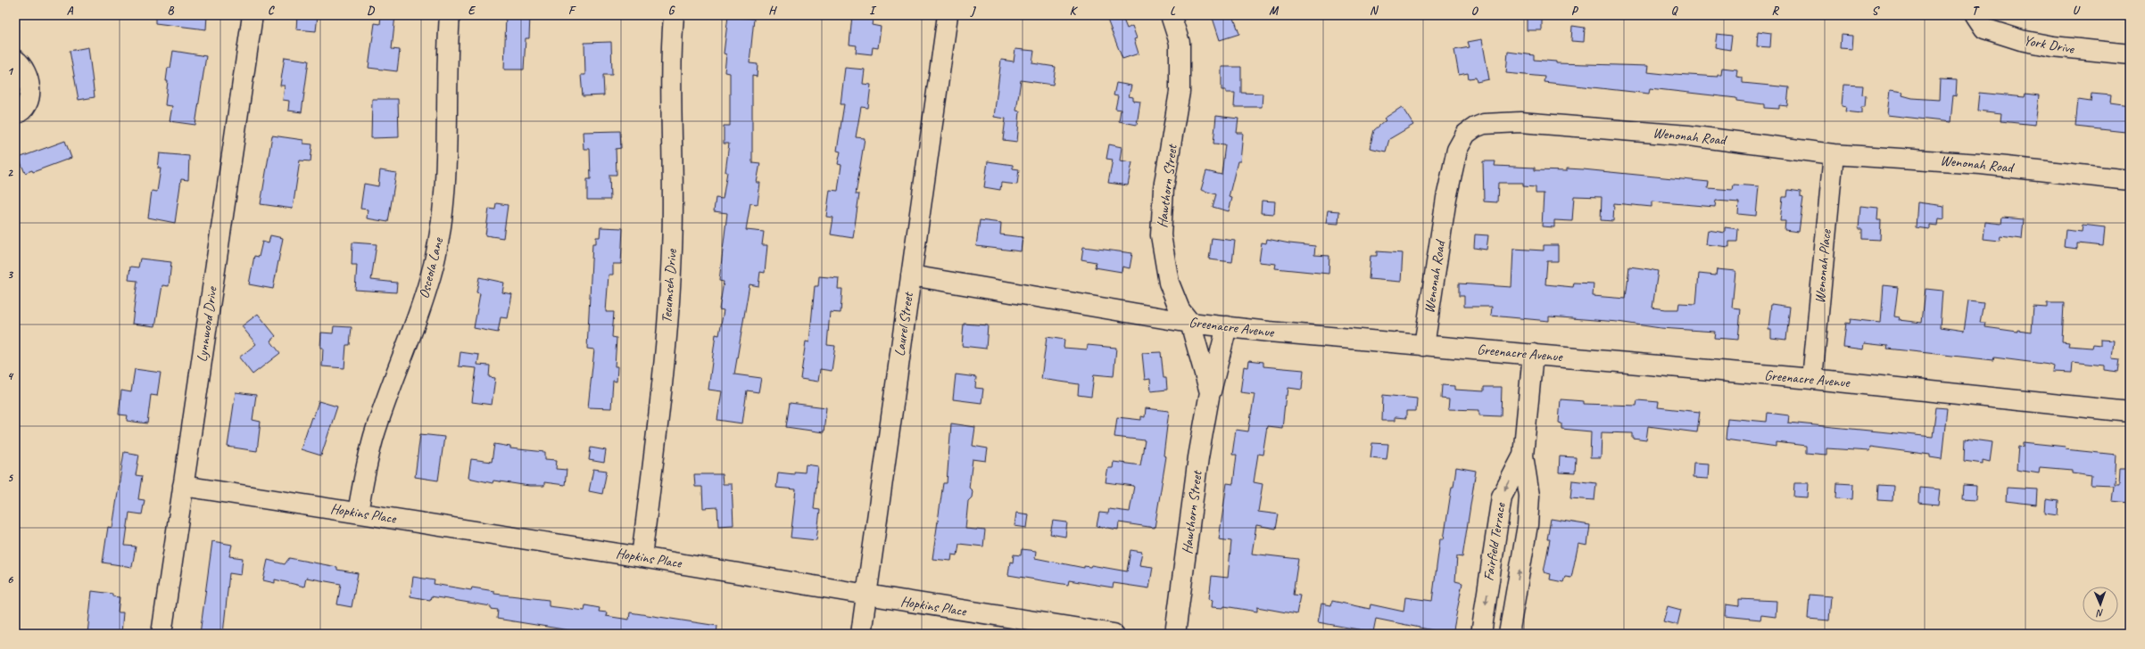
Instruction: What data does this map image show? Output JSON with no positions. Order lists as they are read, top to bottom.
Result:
{
  "streets": {
    "street": [
      "York Drive",
      "Wenonah Road",
      "Hawthorn Street",
      "Wenonah Place",
      "Osceola Lane",
      "Tecumseh Drive",
      "Lynnwood Drive",
      "Laurel Street",
      "Greenacre Avenue",
      "Hopkins Place",
      "Fairfield Terrace"
    ]
  },
  "crossings": [
    ["Wenonah Road", "Wenonah Place"],
    ["Wenonah Road", "Greenacre Avenue"],
    ["Hawthorn Street", "Greenacre Avenue"],
    ["Wenonah Place", "Greenacre Avenue"],
    ["Osceola Lane", "Hopkins Place"],
    ["Tecumseh Drive", "Hopkins Place"],
    ["Lynnwood Drive", "Hopkins Place"],
    ["Laurel Street", "Greenacre Avenue"],
    ["Laurel Street", "Hopkins Place"],
    ["Greenacre Avenue", "Fairfield Terrace"]
  ],
  "north": "bottom",
  "grid": {
    "columns": [
      "A",
      "B",
      "C",
      "D",
      "E",
      "F",
      "G",
      "H",
      "I",
      "J",
      "K",
      "L",
      "M",
      "N",
      "O",
      "P",
      "Q",
      "R",
      "S",
      "T",
      "U"
    ],
    "rows": [
      "1",
      "2",
      "3",
      "4",
      "5",
      "6"
    ]
  }
}
